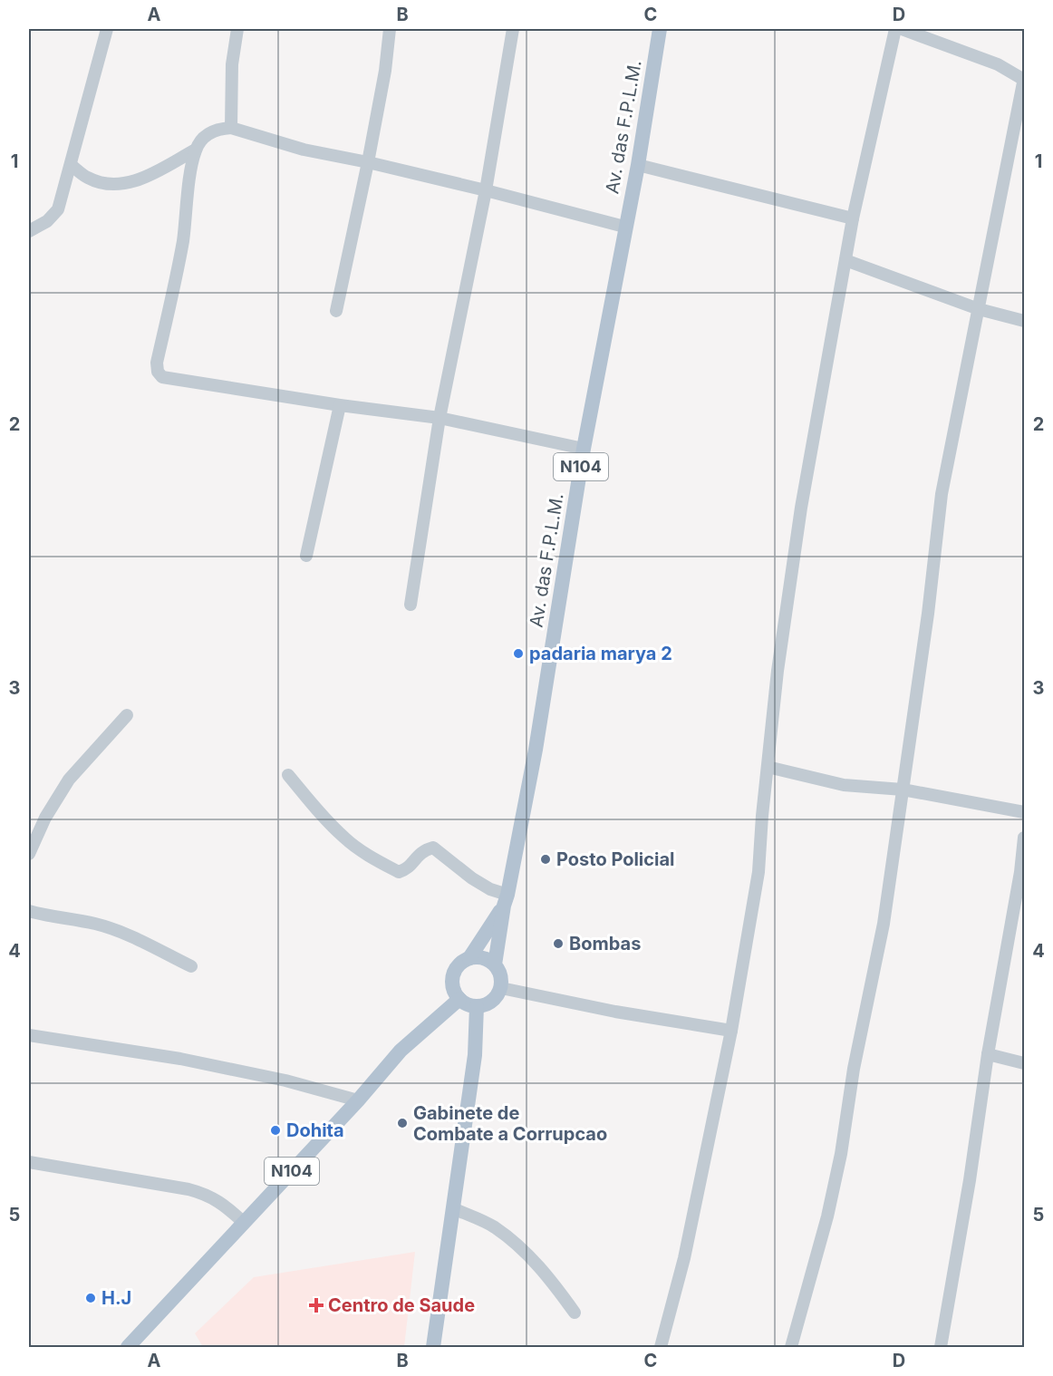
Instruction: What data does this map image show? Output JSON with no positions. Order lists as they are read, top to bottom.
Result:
{
  "streets": {
    "main road": ["Av. das F.P.L.M.", "N104"]
  },
  "crossings": [
    ["Av. das F.P.L.M.", "N104"]
  ],
  "places": {
    "other": [
      "padaria marya 2",
      "Posto Policial",
      "Bombas",
      "Gabinete de Combate a Corrupcao",
      "Dohita",
      "H.J"
    ],
    "health": ["Centro de Saude"]
  },
  "grid": {
    "columns": [
      "A",
      "B",
      "C",
      "D"
    ],
    "rows": [
      "1",
      "2",
      "3",
      "4",
      "5"
    ]
  }
}
